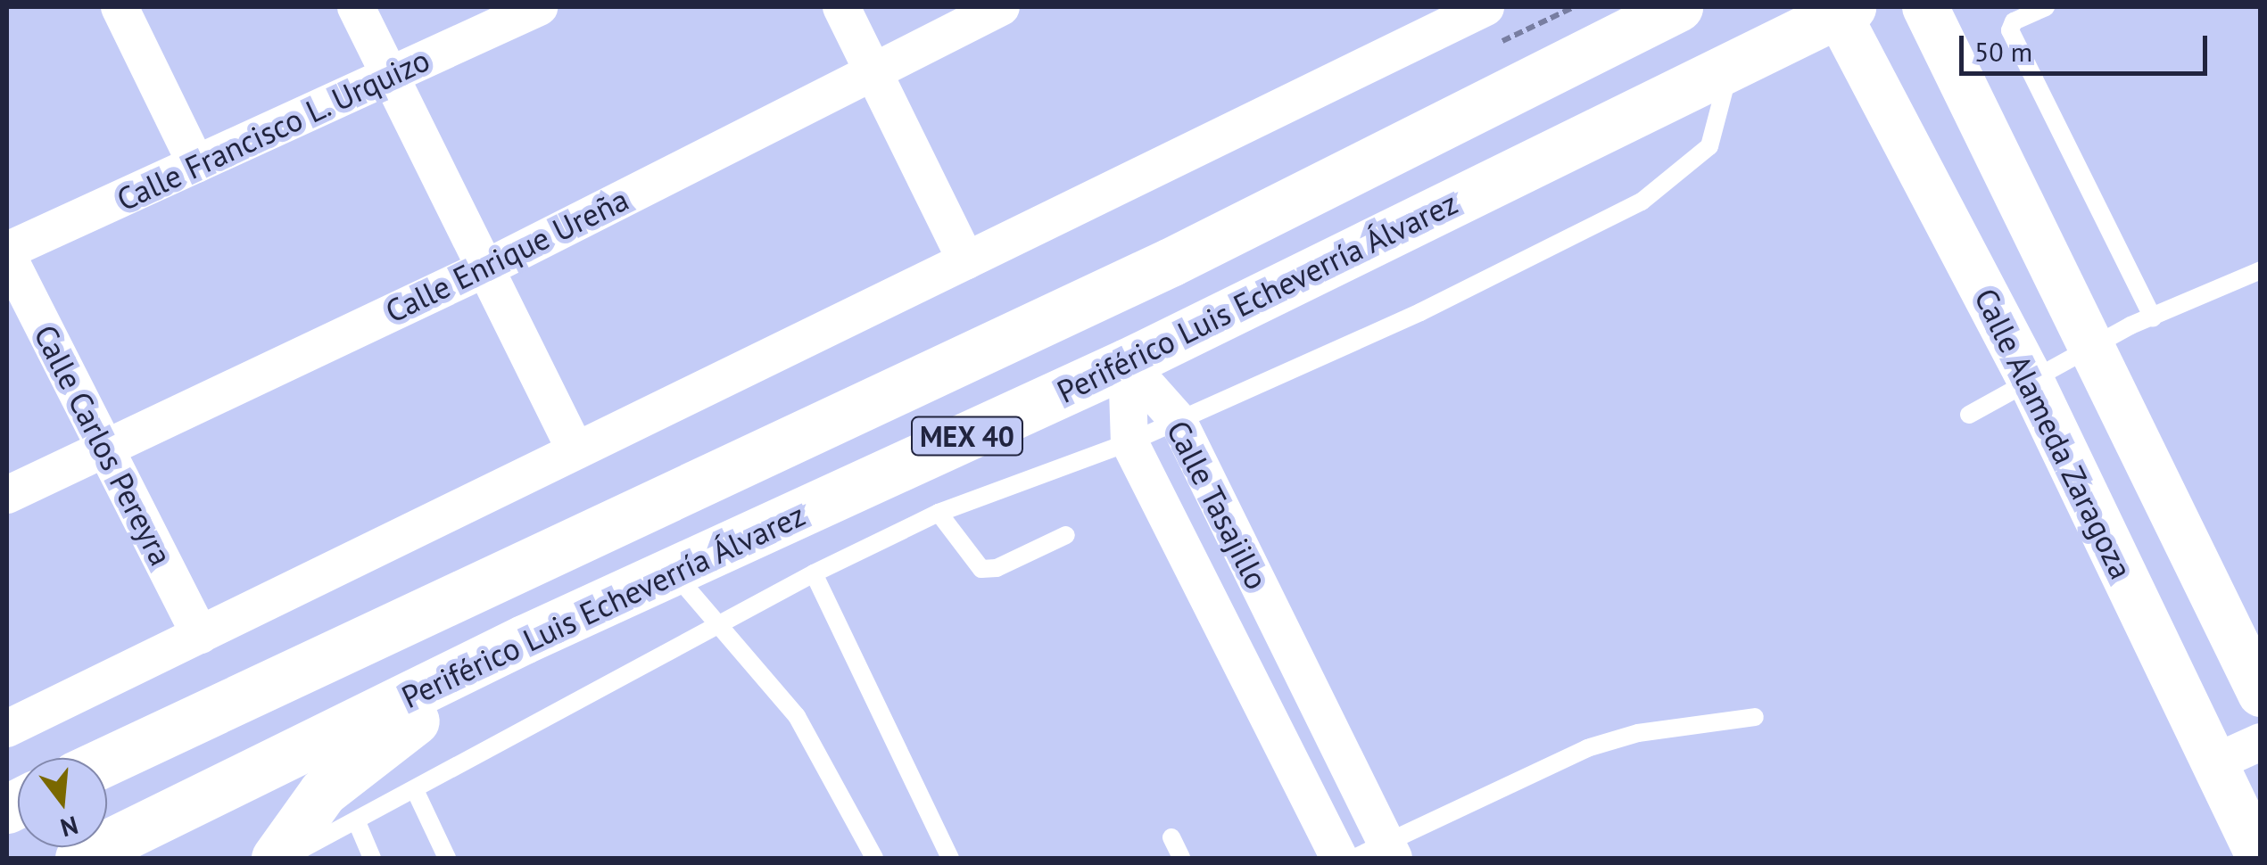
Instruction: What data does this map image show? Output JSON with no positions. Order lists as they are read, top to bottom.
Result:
{
  "streets": {
    "highway": ["Periférico Luis Echeverría Álvarez", "MEX 40"],
    "street": [
      "Calle Francisco L. Urquizo",
      "Calle Enrique Ureña",
      "Calle Alameda Zaragoza",
      "Calle Carlos Pereyra",
      "Calle Tasajillo"
    ]
  },
  "crossings": [
    ["Calle Francisco L. Urquizo", "Calle Carlos Pereyra"],
    ["Calle Enrique Ureña", "Calle Carlos Pereyra"],
    ["Periférico Luis Echeverría Álvarez", "Calle Alameda Zaragoza"],
    ["Periférico Luis Echeverría Álvarez", "Calle Tasajillo"]
  ],
  "scale_bar": "50 m",
  "north": "bottom"
}
